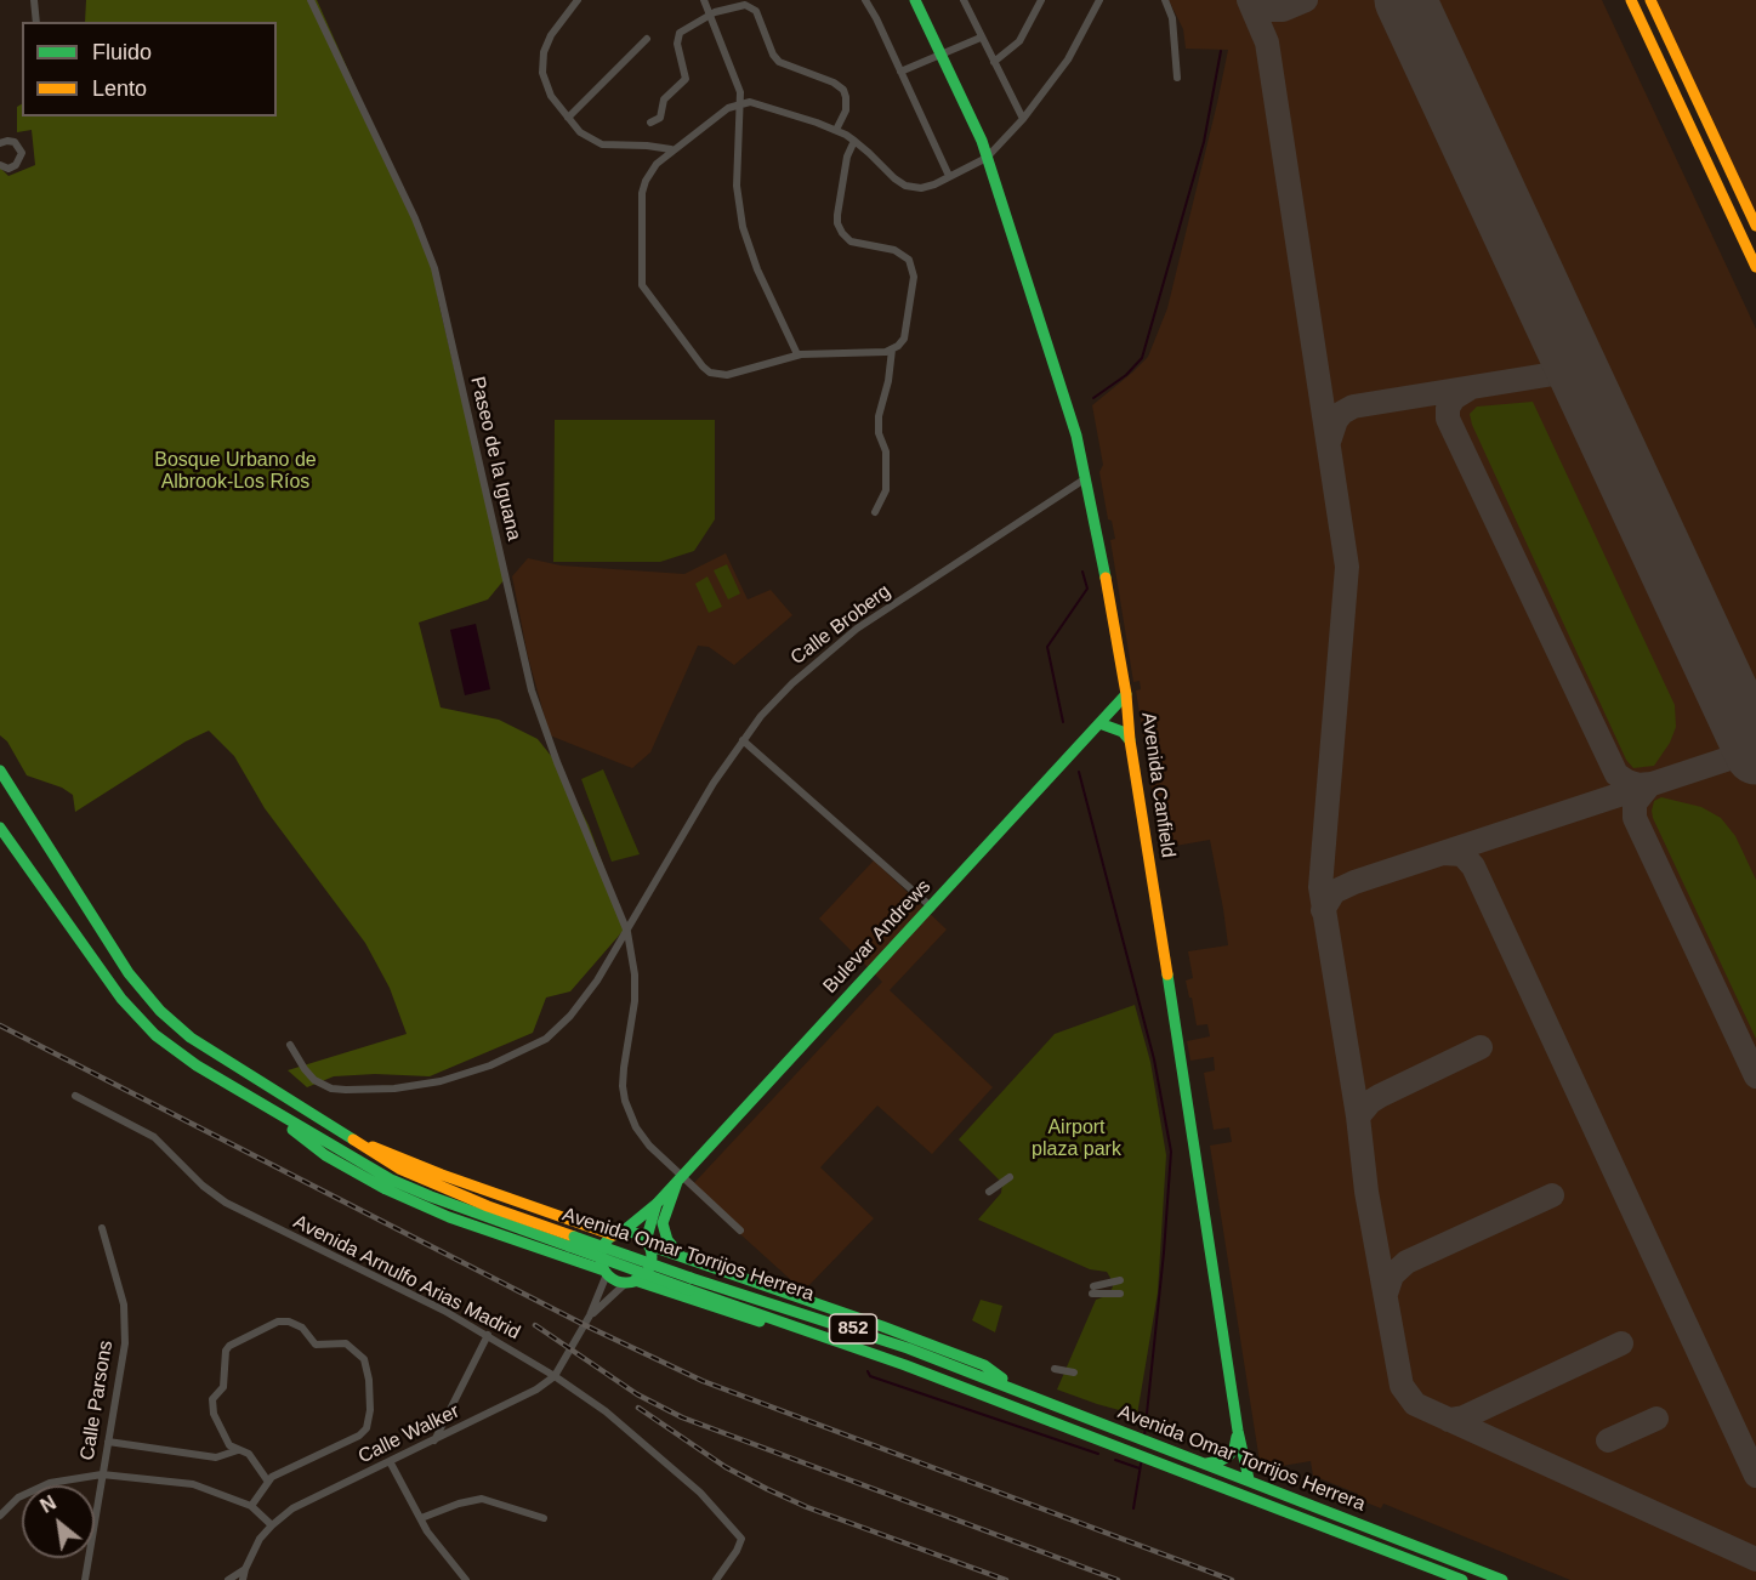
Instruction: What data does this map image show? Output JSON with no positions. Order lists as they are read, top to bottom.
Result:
{
  "streets": {
    "main road": [
      "Avenida Canfield",
      "Bulevar Andrews",
      "Avenida Omar Torrijos Herrera",
      "852"
    ],
    "street": [
      "Paseo de la Iguana",
      "Calle Broberg",
      "Avenida Arnulfo Arias Madrid",
      "Calle Parsons",
      "Calle Walker"
    ]
  },
  "crossings": [
    ["Paseo de la Iguana", "Calle Broberg"],
    ["Paseo de la Iguana", "Bulevar Andrews"],
    ["Calle Broberg", "Avenida Canfield"],
    ["Avenida Canfield", "Bulevar Andrews"],
    ["Avenida Canfield", "Avenida Omar Torrijos Herrera"],
    ["Bulevar Andrews", "Calle Walker"],
    ["Avenida Arnulfo Arias Madrid", "Calle Walker"]
  ],
  "parks": ["Bosque Urbano de Albrook-Los Ríos", "Airport plaza park"],
  "legend": ["Fluido", "Lento"],
  "north": "top left"
}
